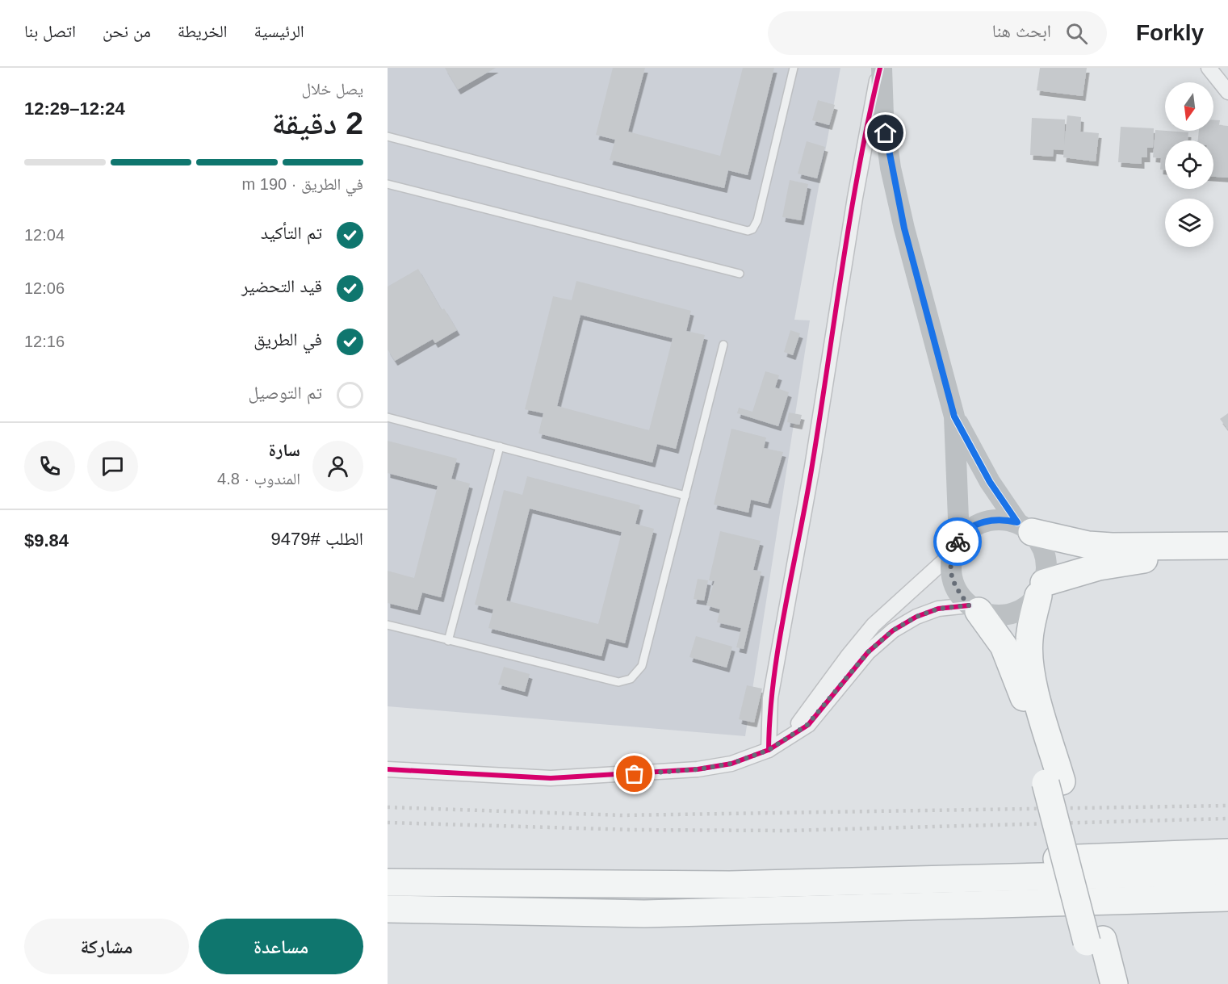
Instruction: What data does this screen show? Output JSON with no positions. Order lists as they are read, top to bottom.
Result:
{
  "north": "bottom",
  "page": {
    "header": "Forkly",
    "search": "ابحث هنا",
    "nav": [
      "الرئيسية",
      "الخريطة",
      "من نحن",
      "اتصل بنا"
    ],
    "heading": ["2 دقيقة", "يصل خلال", "12:24–12:29"],
    "panel": [
      "سارة",
      "المندوب · 4.8",
      "الطلب #9479",
      "$9.84"
    ],
    "bar": "في الطريق · 190 m",
    "list": [
      ["تم التأكيد", "12:04"],
      ["قيد التحضير", "12:06"],
      ["في الطريق", "12:16"],
      "تم التوصيل"
    ],
    "buttons": ["مساعدة", "مشاركة"]
  }
}
